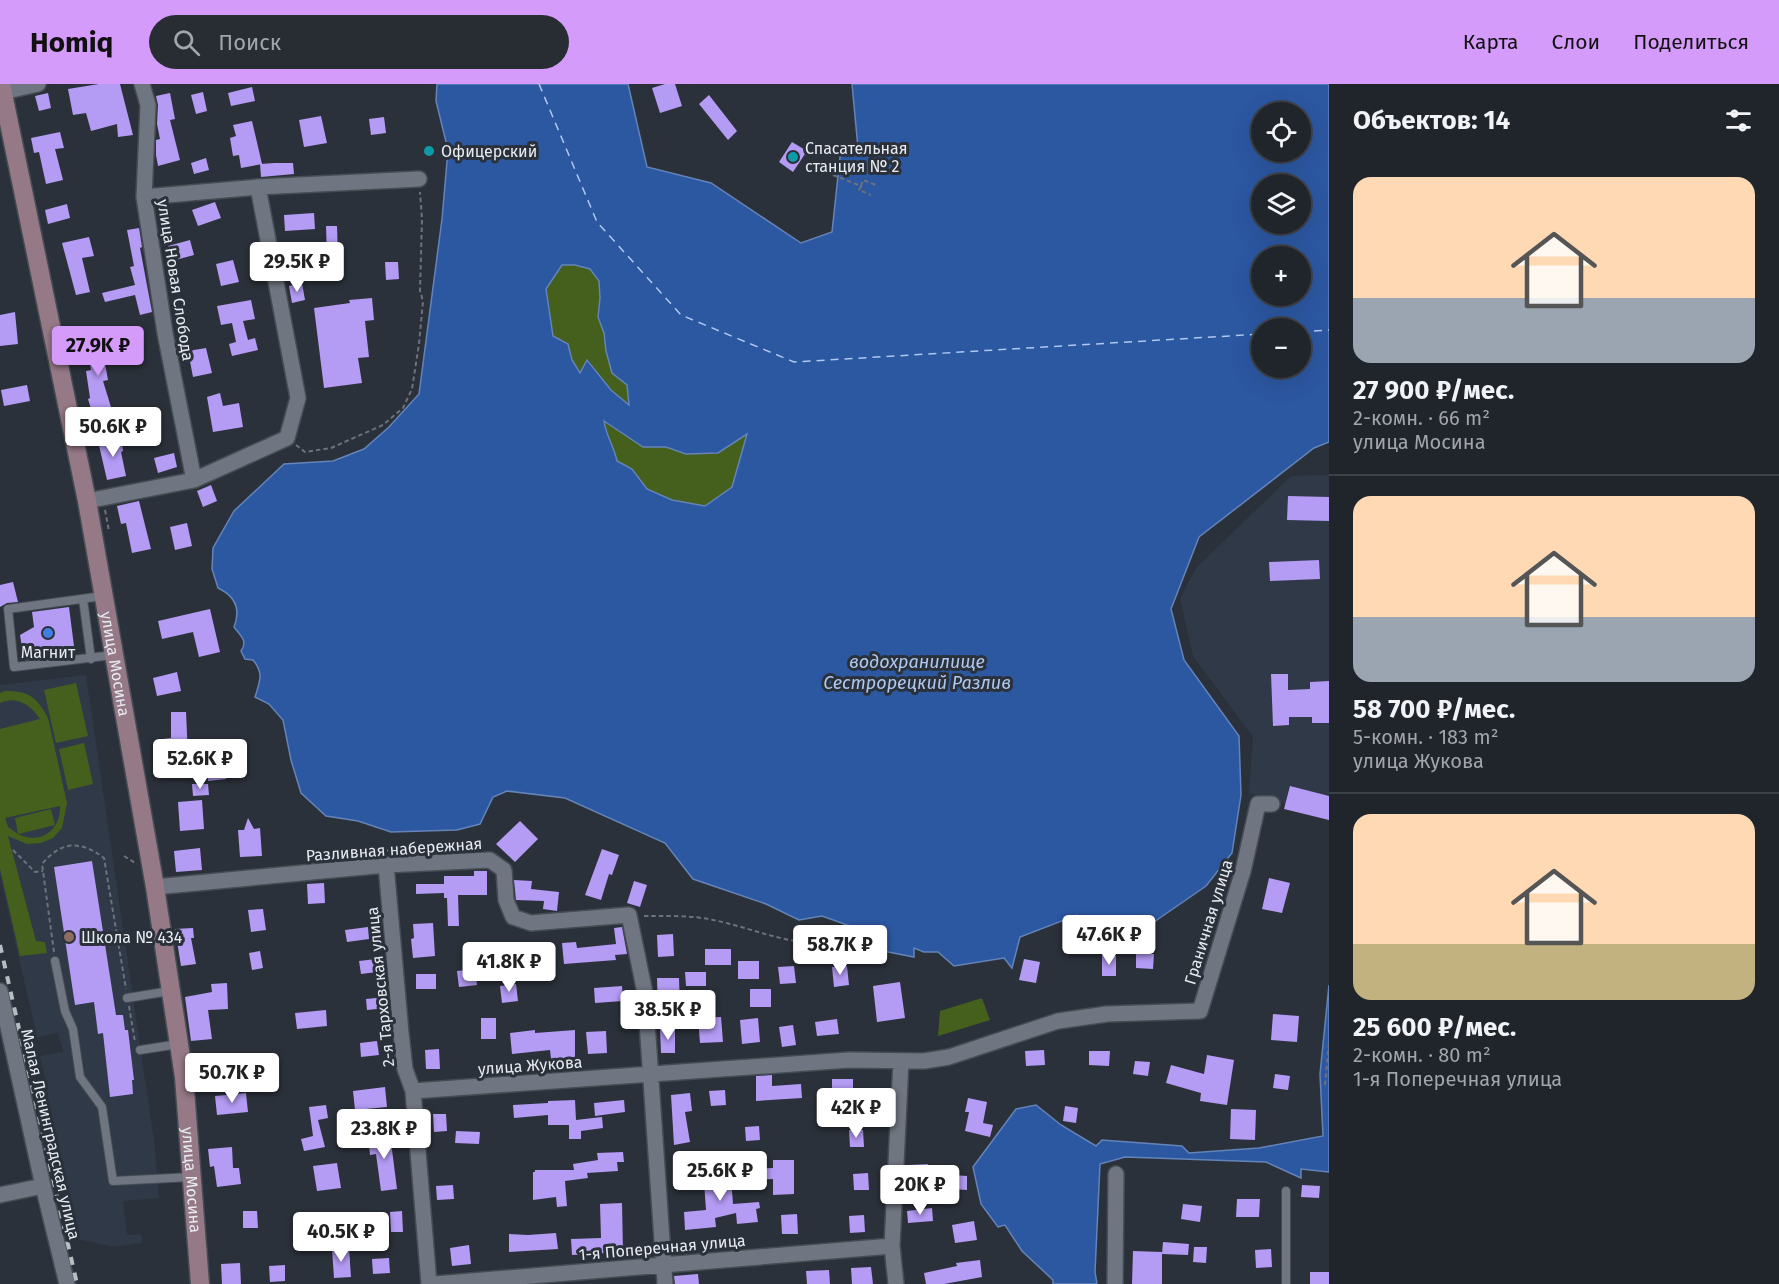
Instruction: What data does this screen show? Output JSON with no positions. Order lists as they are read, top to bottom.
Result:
{
  "streets": {
    "street": [
      "улица Новая Слобода",
      "улица Мосина",
      "Разливная набережная",
      "Граничная улица",
      "2-я Тарховская улица",
      "улица Жукова",
      "Малая Ленинградская улица",
      "1-я Поперечная улица"
    ]
  },
  "crossings": [
    ["улица Мосина", "Разливная набережная"],
    ["Разливная набережная", "2-я Тарховская улица"],
    ["Граничная улица", "улица Жукова"],
    ["2-я Тарховская улица", "улица Жукова"]
  ],
  "water": ["водохранилище Сестрорецкий Разлив"],
  "places": [
    "Офицерский",
    "Спасательная станция № 2",
    "Магнит",
    "Школа № 434"
  ],
  "page": {
    "header": "Homiq",
    "search": "Поиск",
    "nav": ["Карта", "Слои", "Поделиться"],
    "heading": "Объектов: 14",
    "map_buttons": ["+", "−"],
    "list": [
      {
        "name": "27 900 ₽/мес.",
        "note": "2-комн. · 66 m² · улица Мосина"
      },
      {
        "name": "58 700 ₽/мес.",
        "note": "5-комн. · 183 m² · улица Жукова"
      },
      {
        "name": "25 600 ₽/мес.",
        "note": "2-комн. · 80 m² · 1-я Поперечная улица"
      }
    ],
    "price": [
      "29.5K ₽",
      "27.9K ₽",
      "50.6K ₽",
      "52.6K ₽",
      "47.6K ₽",
      "58.7K ₽",
      "41.8K ₽",
      "38.5K ₽",
      "50.7K ₽",
      "42K ₽",
      "23.8K ₽",
      "25.6K ₽",
      "20K ₽",
      "40.5K ₽"
    ]
  }
}
